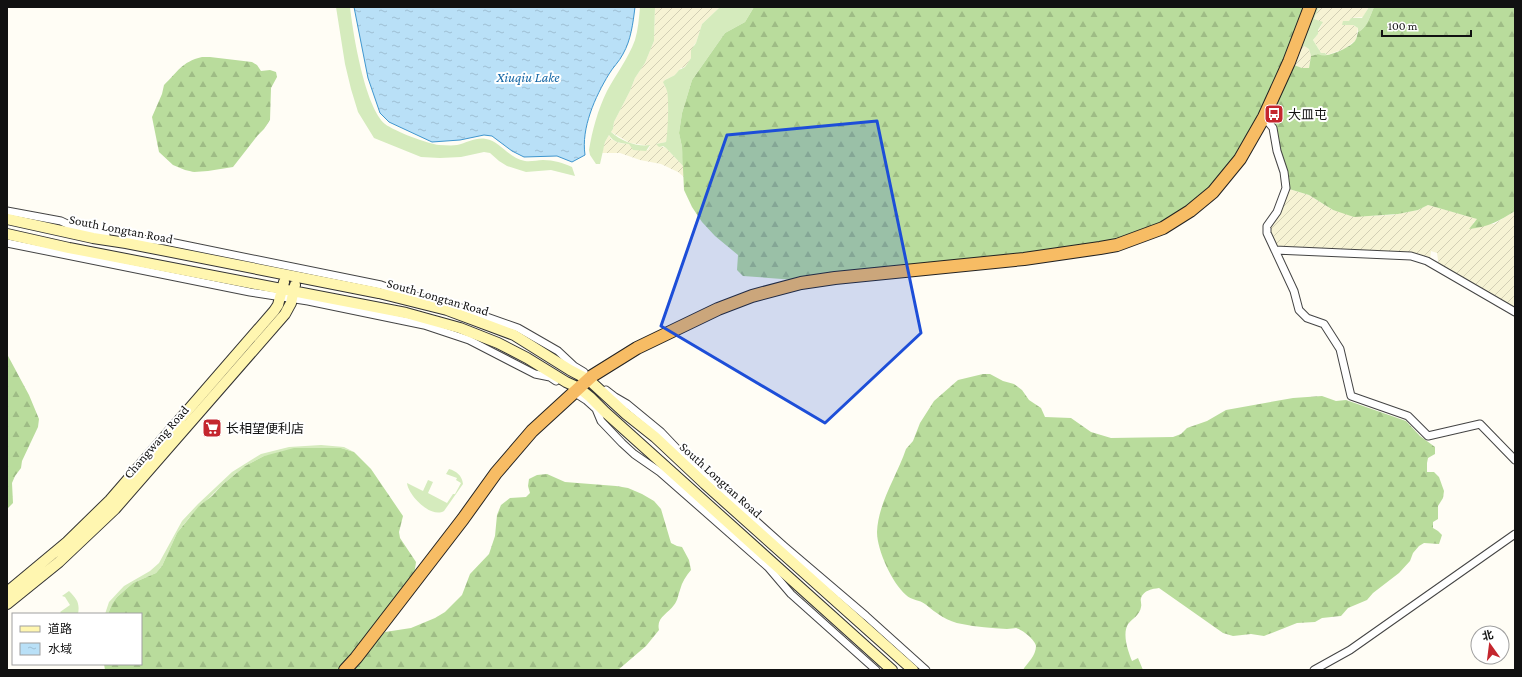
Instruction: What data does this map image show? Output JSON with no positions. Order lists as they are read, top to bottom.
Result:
{
  "streets": {
    "main road": ["South Longtan Road", "Changwang Road"]
  },
  "crossings": [
    ["South Longtan Road", "Changwang Road"]
  ],
  "water": ["Xiuqiu Lake"],
  "places": {
    "bus stop": ["大皿屯"],
    "supermarket": ["长相望便利店"]
  },
  "legend": ["道路", "水域"],
  "scale_bar": "100 m",
  "north": "top"
}
